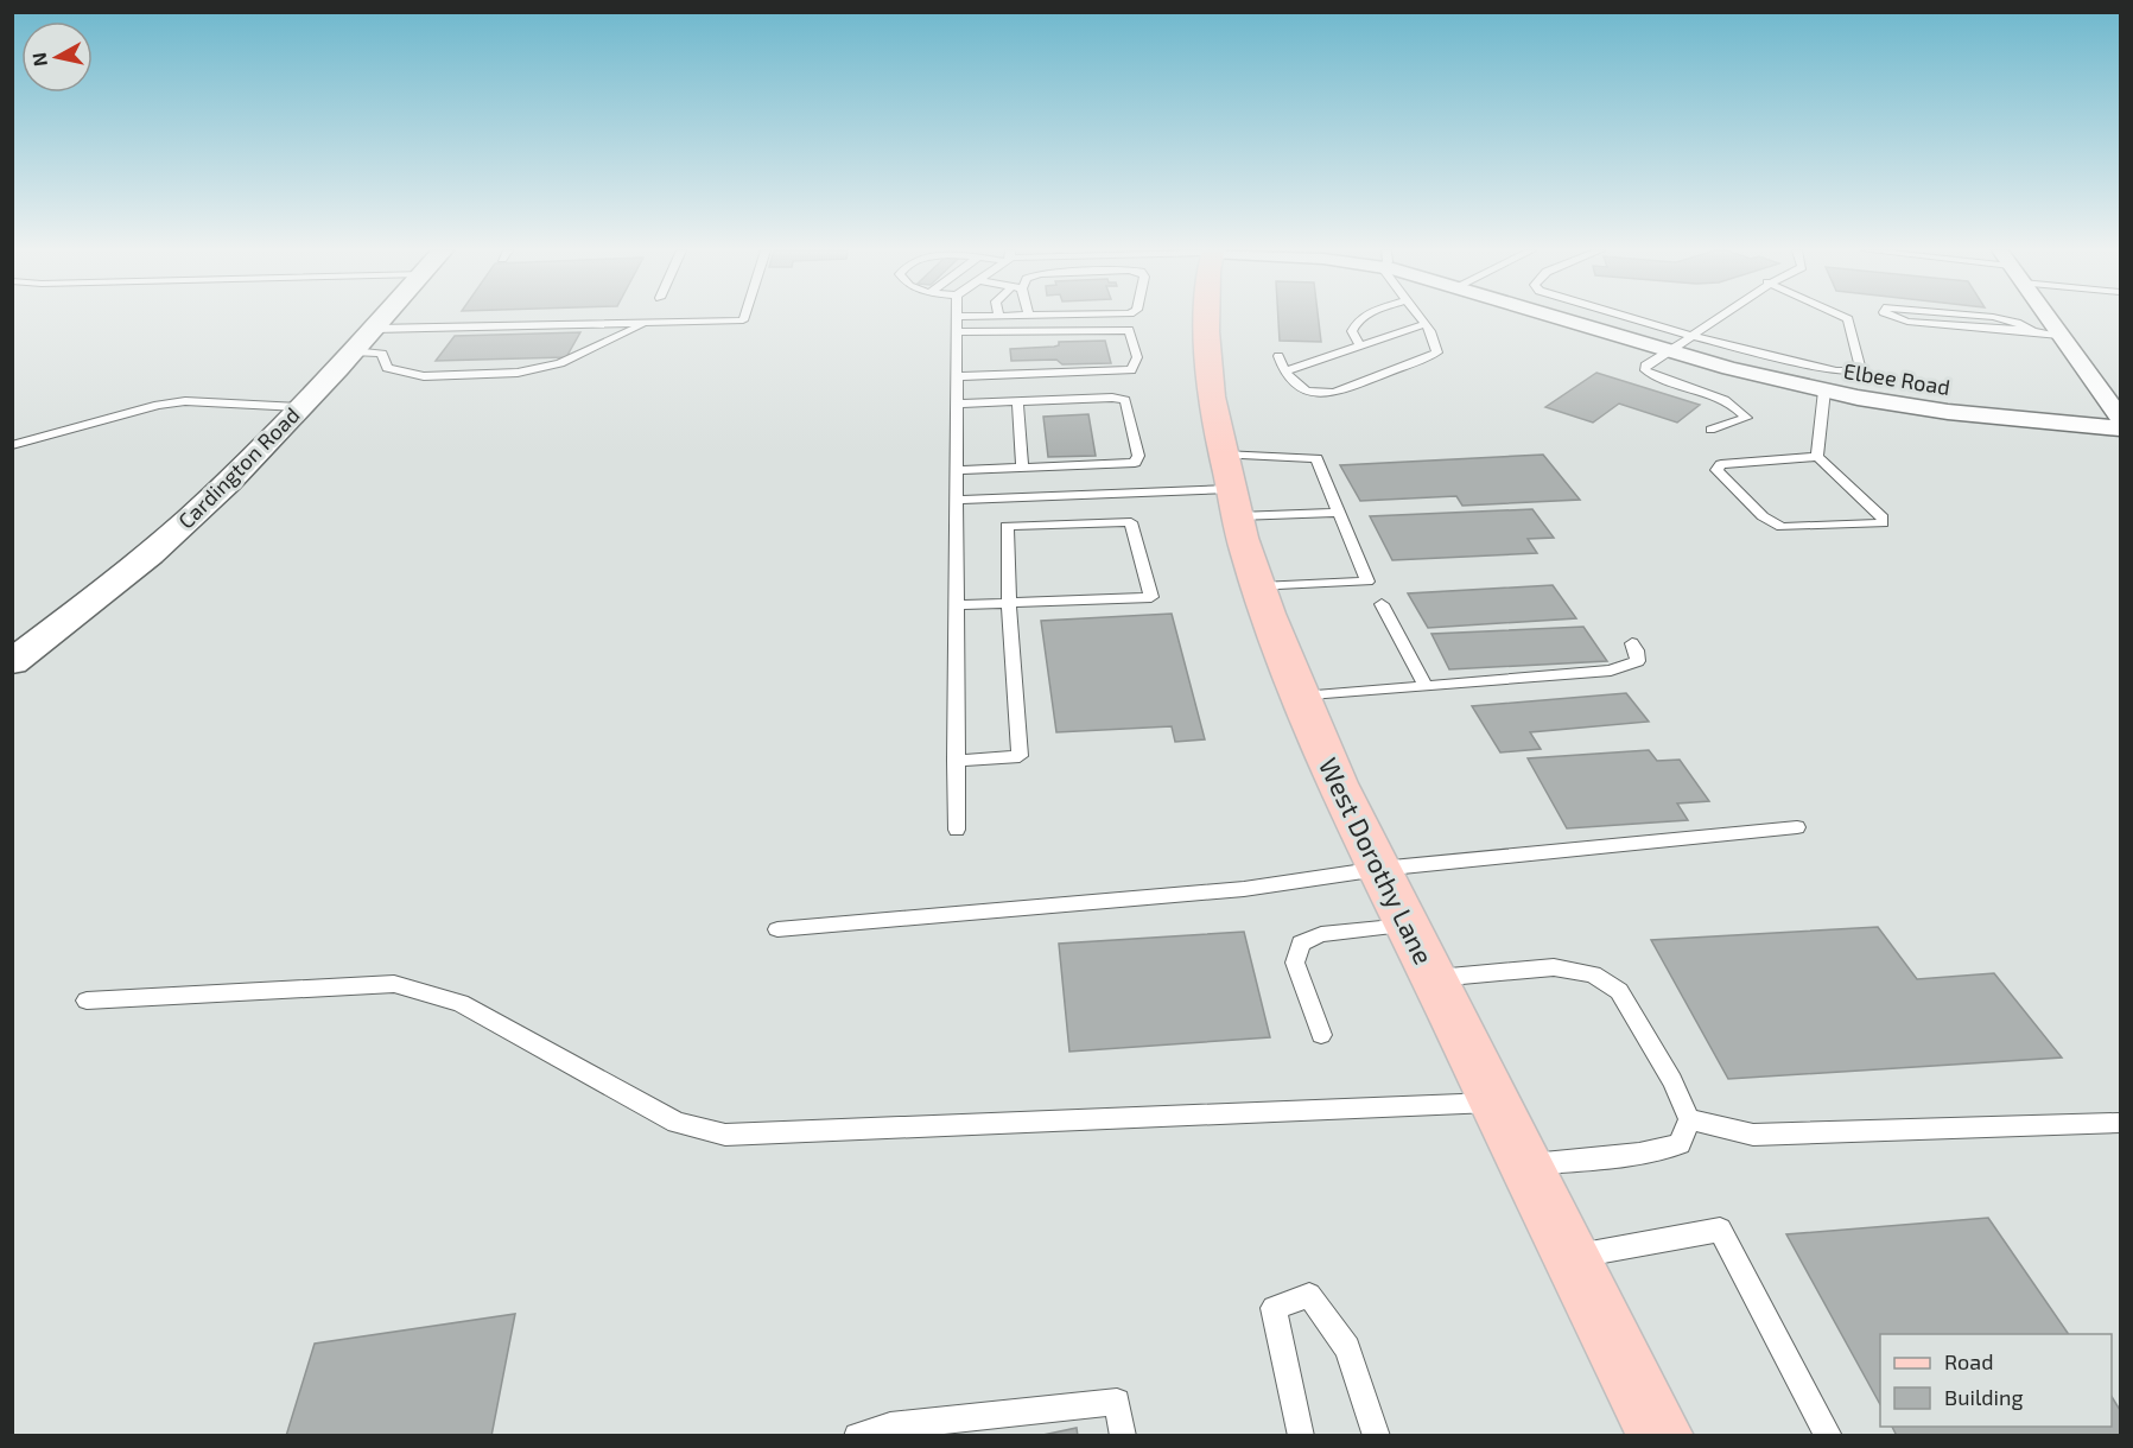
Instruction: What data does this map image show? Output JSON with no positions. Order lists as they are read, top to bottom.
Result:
{
  "streets": {
    "main road": ["West Dorothy Lane"],
    "street": ["Elbee Road", "Cardington Road"]
  },
  "legend": ["Road", "Building"],
  "north": "left"
}
